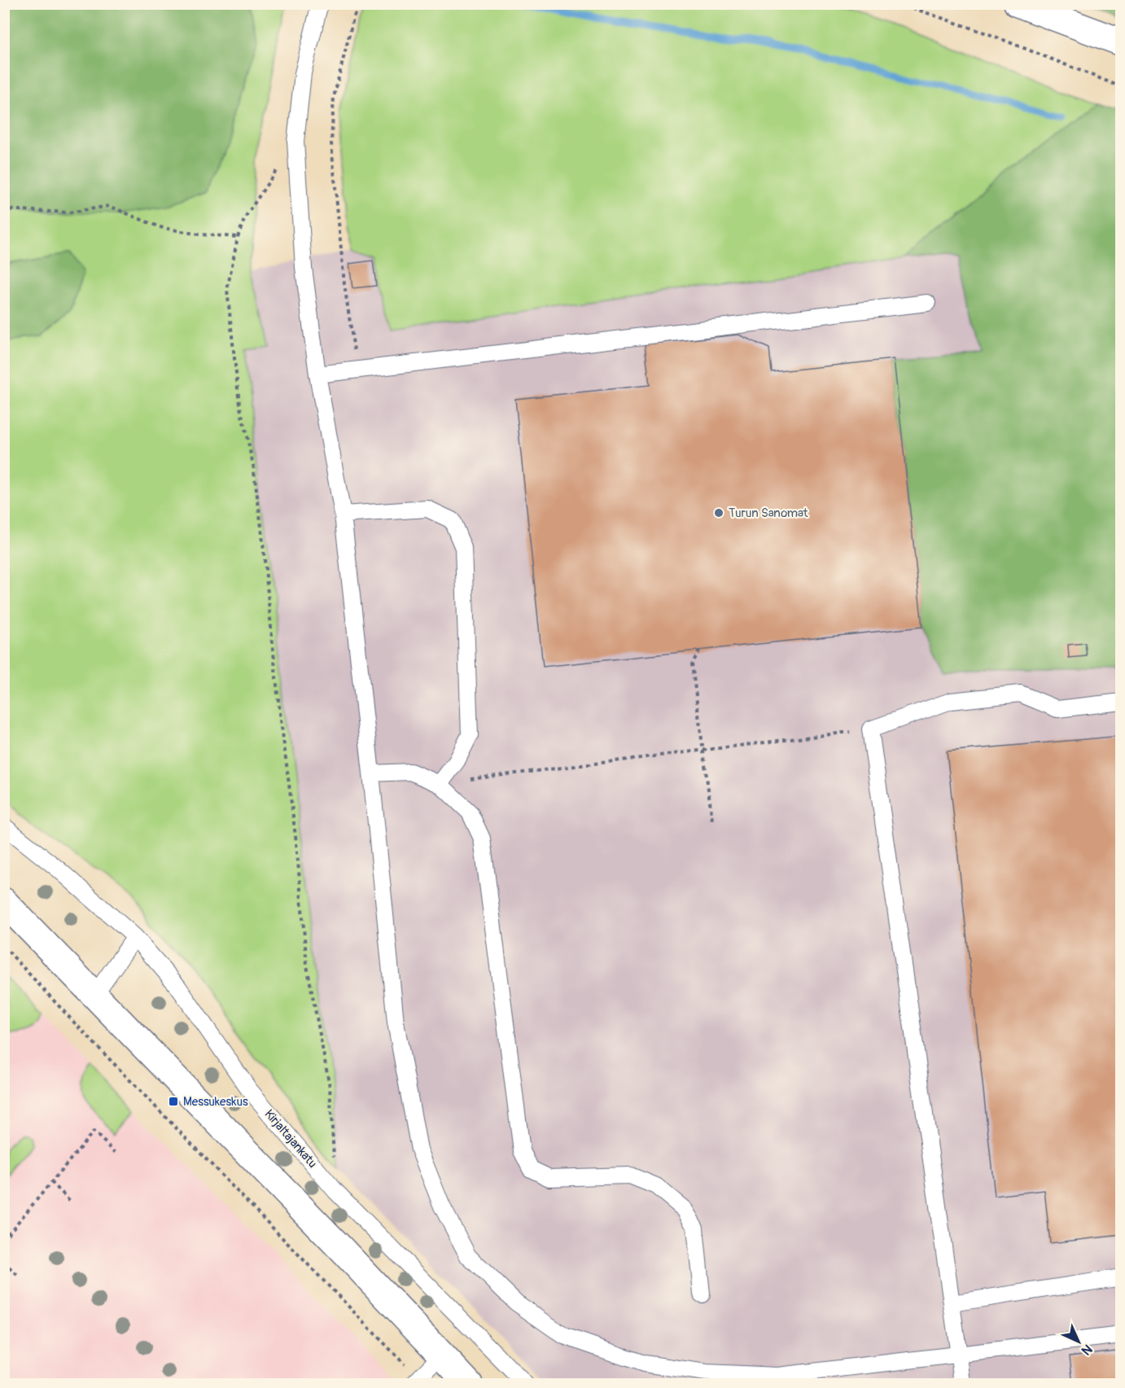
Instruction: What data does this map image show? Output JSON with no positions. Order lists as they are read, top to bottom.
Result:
{
  "streets": {
    "lane": ["Kirjaltajankatu"]
  },
  "places": {
    "other": ["Turun Sanomat"],
    "transit": ["Messukeskus"]
  },
  "north": "bottom right"
}
